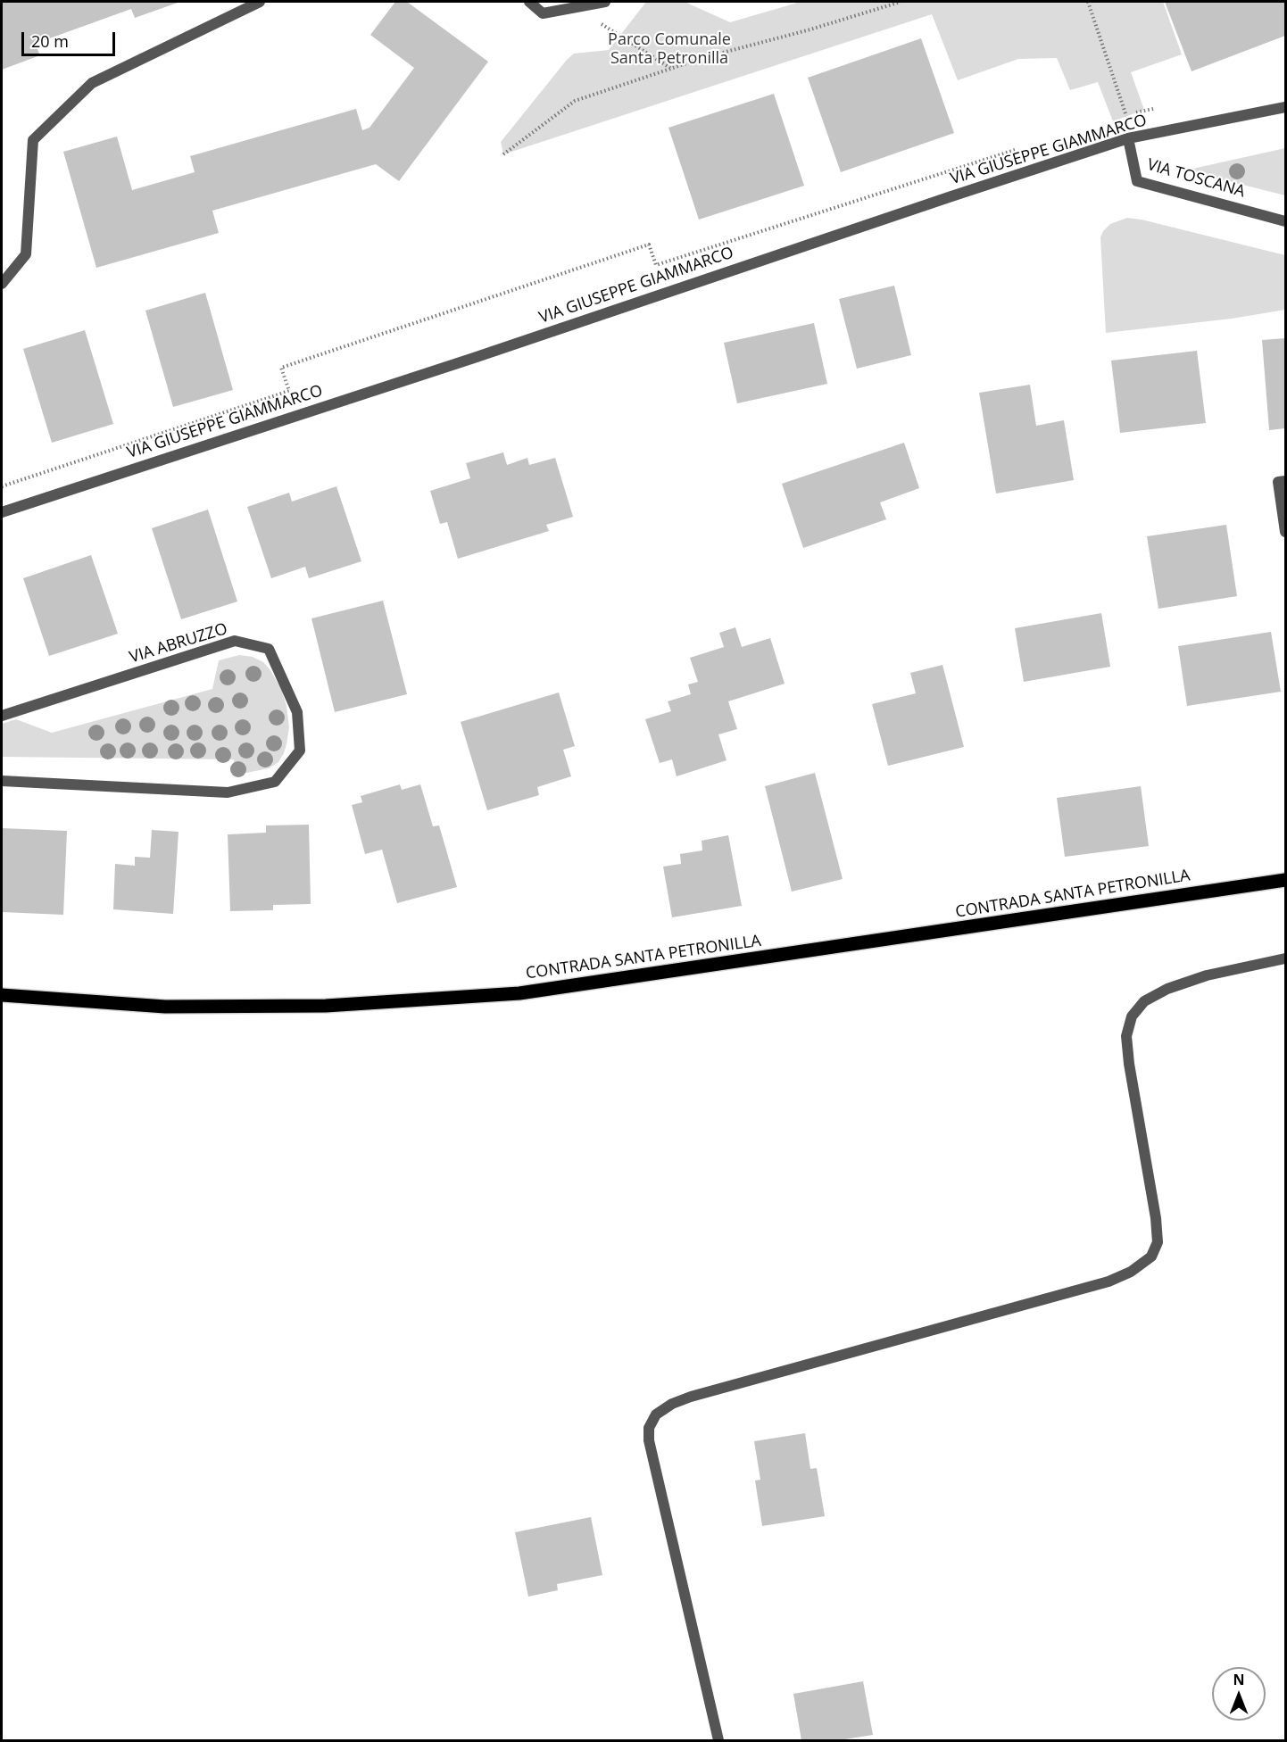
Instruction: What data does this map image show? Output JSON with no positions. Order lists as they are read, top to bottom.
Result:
{
  "streets": {
    "main road": ["CONTRADA SANTA PETRONILLA"],
    "street": ["VIA GIUSEPPE GIAMMARCO", "VIA TOSCANA", "VIA ABRUZZO"]
  },
  "crossings": [
    ["VIA GIUSEPPE GIAMMARCO", "VIA TOSCANA"]
  ],
  "parks": ["Parco Comunale Santa Petronilla"],
  "scale_bar": "20 m",
  "north": "top"
}
